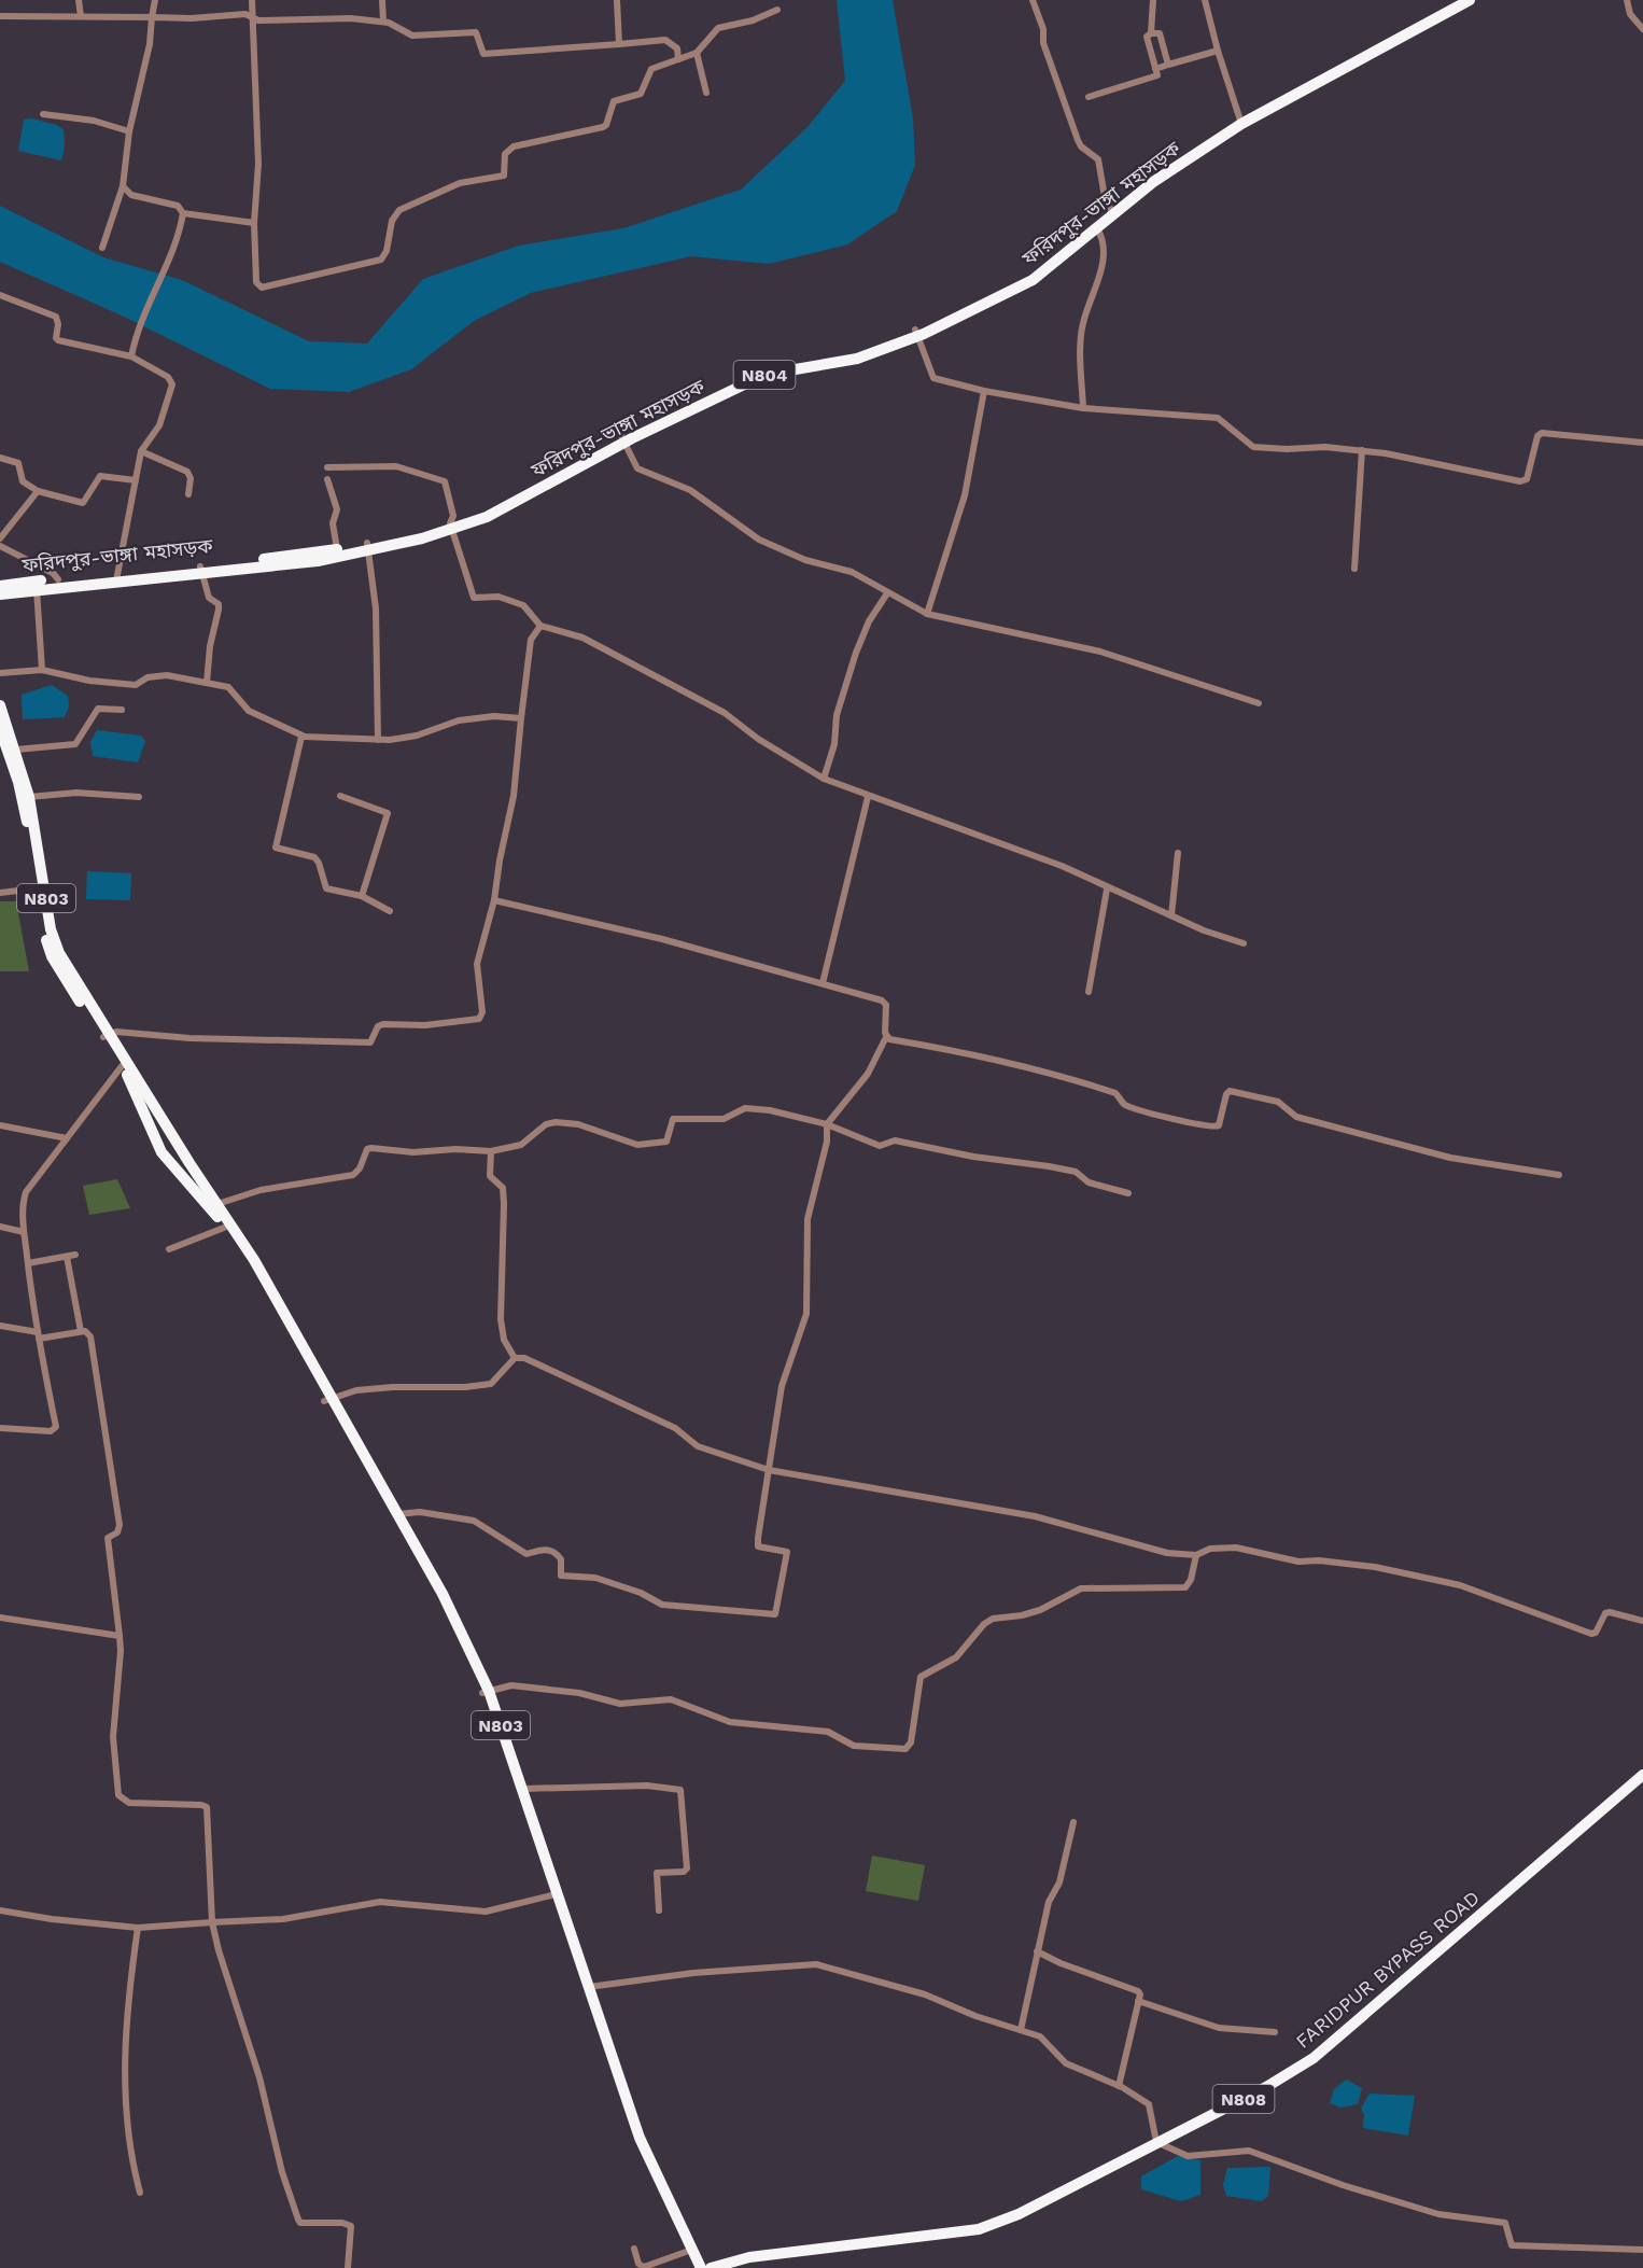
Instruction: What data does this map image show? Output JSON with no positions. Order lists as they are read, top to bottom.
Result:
{
  "streets": {
    "highway": [
      "ফরিদপুর-ভাঙ্গা মহাসড়ক",
      "N804",
      "N803",
      "FARIDPUR BYPASS ROAD",
      "N808"
    ]
  }
}
